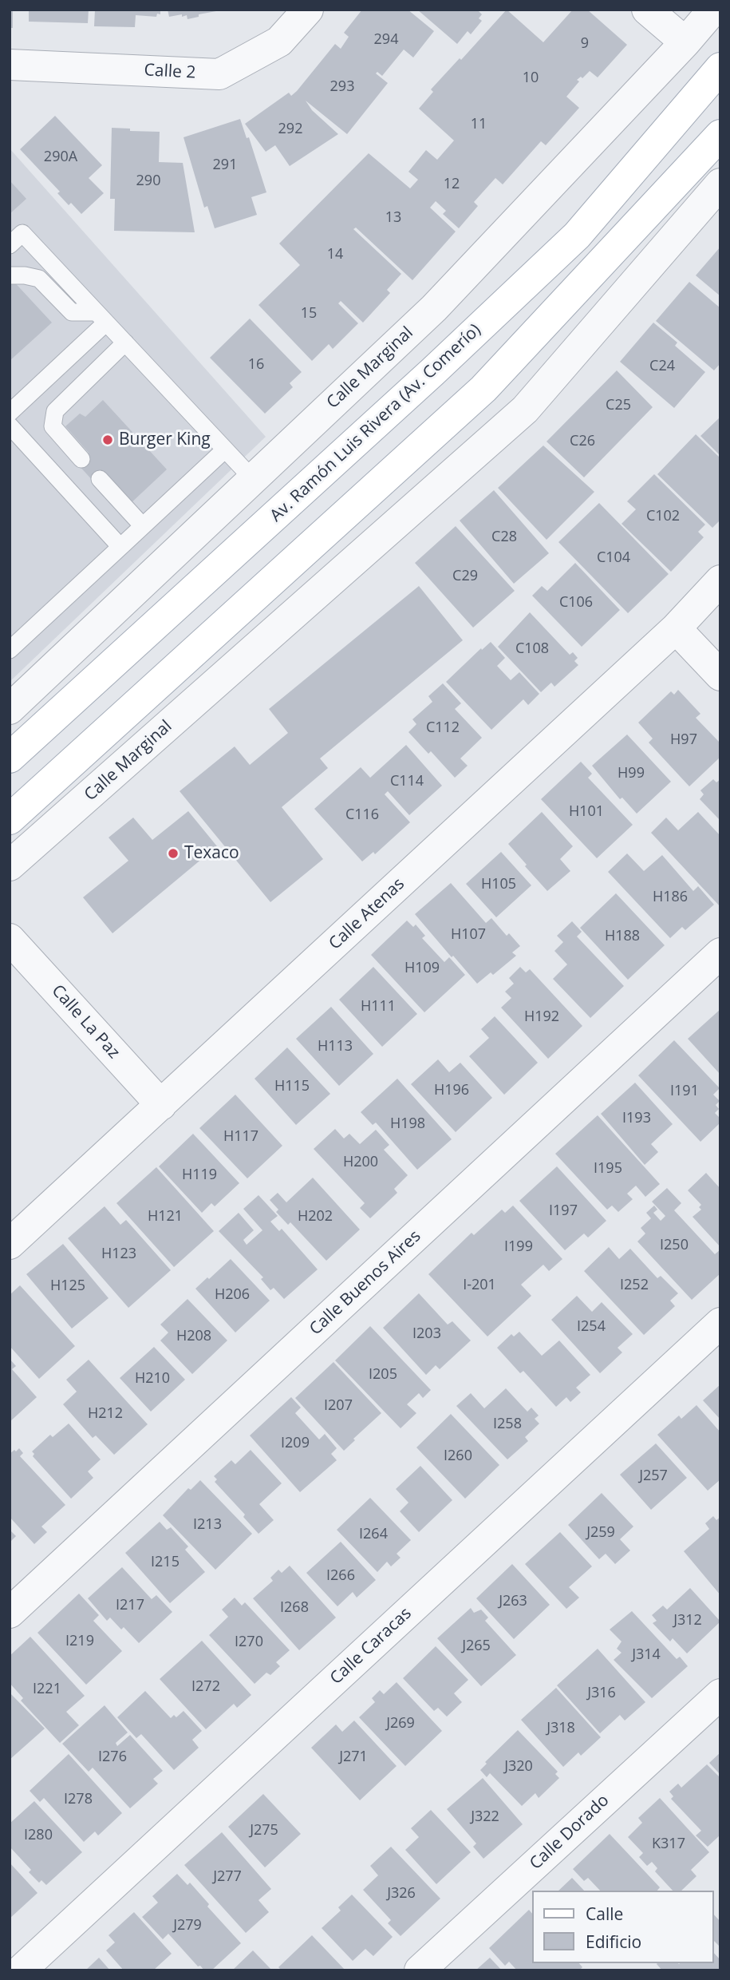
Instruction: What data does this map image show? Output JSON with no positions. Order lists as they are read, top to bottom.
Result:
{
  "streets": {
    "main road": ["Av. Ramón Luis Rivera (Av. Comerío)"],
    "street": [
      "Calle 2",
      "Calle Marginal",
      "Calle Atenas",
      "Calle La Paz",
      "Calle Buenos Aires",
      "Calle Caracas",
      "Calle Dorado"
    ]
  },
  "crossings": [
    ["Calle Atenas", "Calle La Paz"]
  ],
  "places": ["Burger King", "Texaco"],
  "house_numbers": [
    "294",
    "9",
    "10",
    "293",
    "11",
    "292",
    "290A",
    "291",
    "290",
    "12",
    "13",
    "14",
    "15",
    "16",
    "C24",
    "C25",
    "C26",
    "C102",
    "C28",
    "C104",
    "C29",
    "C106",
    "C108",
    "C112",
    "H97",
    "H99",
    "C114",
    "H101",
    "C116",
    "H105",
    "H186",
    "H107",
    "H188",
    "H109",
    "H111",
    "H192",
    "H113",
    "H115",
    "H196",
    "I191",
    "I193",
    "H198",
    "H117",
    "H200",
    "I195",
    "H119",
    "I197",
    "H121",
    "H202",
    "I250",
    "I199",
    "H123",
    "I-201",
    "I252",
    "H125",
    "H206",
    "I254",
    "I203",
    "H208",
    "I205",
    "H210",
    "I207",
    "H212",
    "I258",
    "I209",
    "I260",
    "J257",
    "I213",
    "J259",
    "I264",
    "I215",
    "I266",
    "J263",
    "I217",
    "I268",
    "J312",
    "I219",
    "I270",
    "J265",
    "J314",
    "I272",
    "I221",
    "J316",
    "J269",
    "J318",
    "I276",
    "J271",
    "J320",
    "I278",
    "J322",
    "J275",
    "I280",
    "K317",
    "J277",
    "J326",
    "J279"
  ],
  "legend": ["Calle", "Edificio"]
}
